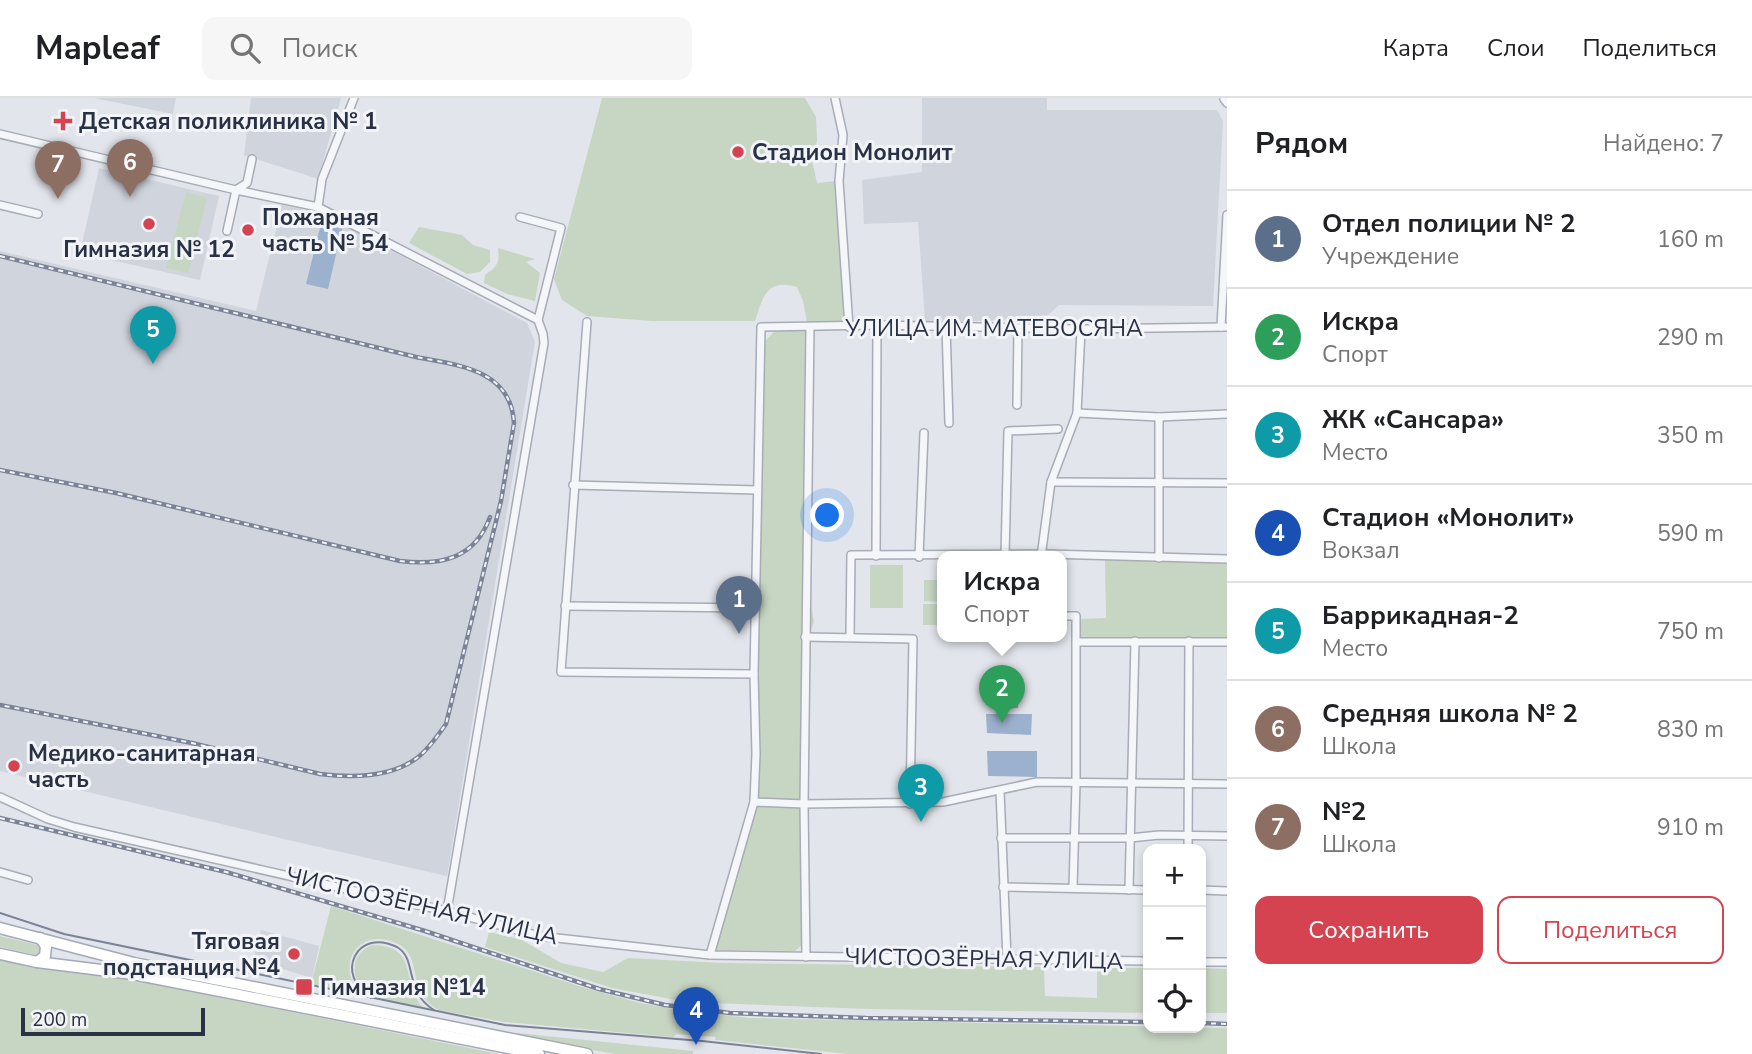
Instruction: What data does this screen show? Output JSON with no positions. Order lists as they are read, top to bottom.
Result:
{
  "streets": {
    "street": ["УЛИЦА ИМ. МАТЕВОСЯНА", "ЧИСТООЗЁРНАЯ УЛИЦА"]
  },
  "places": {
    "health": ["Детская поликлиника № 1"],
    "other": [
      "Стадион Монолит",
      "Гимназия № 12",
      "Пожарная часть № 54",
      "Медико-санитарная часть",
      "Тяговая подстанция №4"
    ],
    "transit": ["Гимназия №14"]
  },
  "scale_bar": "200 m",
  "page": {
    "header": "Mapleaf",
    "search": "Поиск",
    "nav": ["Карта", "Слои", "Поделиться"],
    "heading": ["Рядом", "Найдено: 7"],
    "pins": [
      "6",
      "7",
      "5",
      "1",
      "2",
      "3",
      "4"
    ],
    "list": [
      {
        "mark": "1",
        "name": "Отдел полиции № 2",
        "note": "Учреждение",
        "value": "160 m"
      },
      {
        "mark": "2",
        "name": "Искра",
        "note": "Спорт",
        "value": "290 m"
      },
      {
        "mark": "3",
        "name": "ЖК «Сансара»",
        "note": "Место",
        "value": "350 m"
      },
      {
        "mark": "4",
        "name": "Стадион «Монолит»",
        "note": "Вокзал",
        "value": "590 m"
      },
      {
        "mark": "5",
        "name": "Баррикадная-2",
        "note": "Место",
        "value": "750 m"
      },
      {
        "mark": "6",
        "name": "Средняя школа № 2",
        "note": "Школа",
        "value": "830 m"
      },
      {
        "mark": "7",
        "name": "№2",
        "note": "Школа",
        "value": "910 m"
      }
    ],
    "popup": ["Искра", "Спорт"],
    "map_buttons": ["+", "−"],
    "buttons": ["Сохранить", "Поделиться"],
    "scale": "200 m"
  }
}
